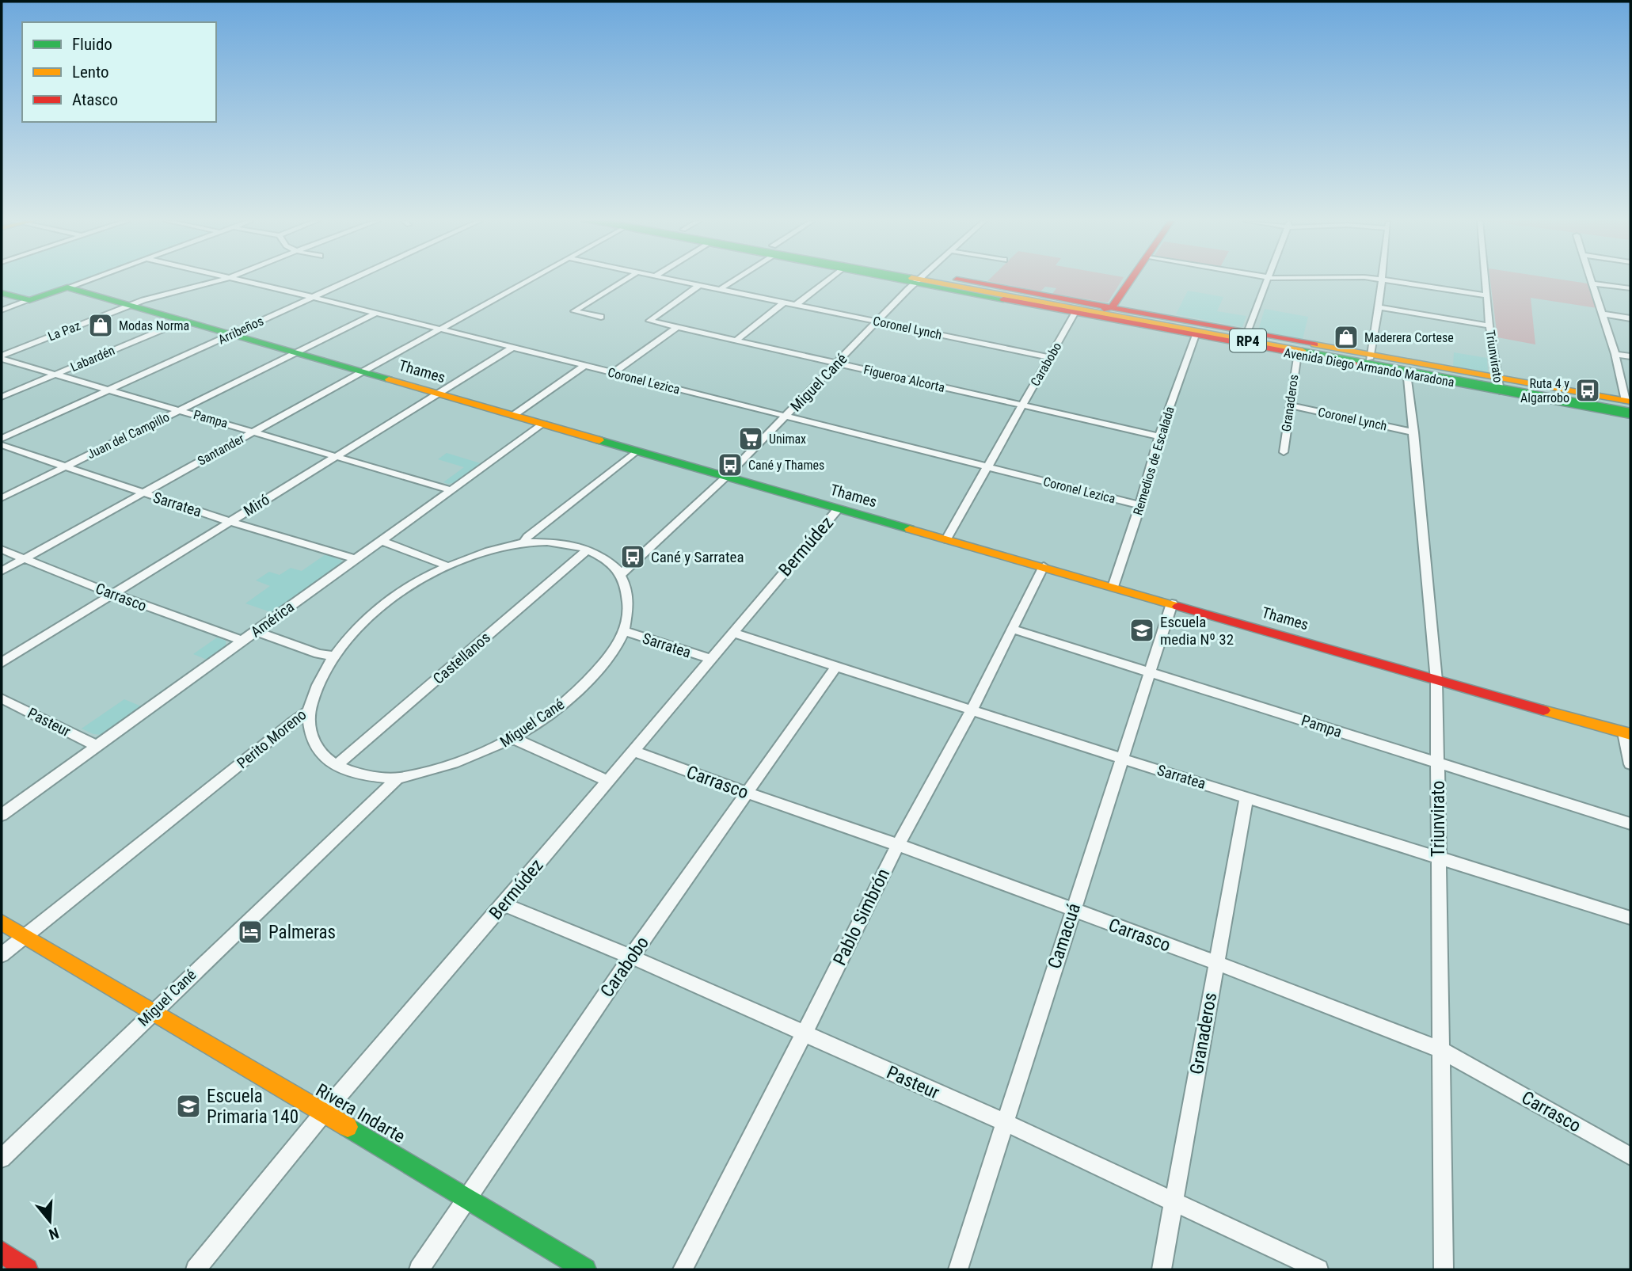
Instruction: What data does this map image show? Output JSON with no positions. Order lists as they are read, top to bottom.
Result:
{
  "streets": {
    "street": [
      "Coronel Lynch",
      "Arribeños",
      "La Paz",
      "RP4",
      "Triunvirato",
      "Labardén",
      "Carabobo",
      "Avenida Diego Armando Maradona",
      "Thames",
      "Figueroa Alcorta",
      "Coronel Lezica",
      "Miguel Cané",
      "Granaderos",
      "Pampa",
      "Juan del Campillo",
      "Santander",
      "Remedios de Escalada",
      "Sarratea",
      "Miró",
      "Bermúdez",
      "Carrasco",
      "América",
      "Castellanos",
      "Pasteur",
      "Perito Moreno",
      "Pablo Simbrón",
      "Camacuá",
      "Rivera Indarte"
    ]
  },
  "crossings": [
    ["Coronel Lynch", "Triunvirato"],
    ["Coronel Lynch", "Carabobo"],
    ["Coronel Lynch", "Figueroa Alcorta"],
    ["Coronel Lynch", "Miguel Cané"],
    ["Coronel Lynch", "Granaderos"],
    ["Arribeños", "Thames"],
    ["Arribeños", "Coronel Lezica"],
    ["Arribeños", "Pampa"],
    ["La Paz", "Thames"],
    ["La Paz", "Pampa"],
    ["Triunvirato", "Avenida Diego Armando Maradona"],
    ["Triunvirato", "Thames"],
    ["Triunvirato", "Pampa"],
    ["Triunvirato", "Sarratea"],
    ["Triunvirato", "Carrasco"],
    ["Labardén", "Thames"],
    ["Labardén", "Pampa"],
    ["Carabobo", "Avenida Diego Armando Maradona"],
    ["Carabobo", "Thames"],
    ["Carabobo", "Figueroa Alcorta"],
    ["Carabobo", "Coronel Lezica"],
    ["Carabobo", "Sarratea"],
    ["Carabobo", "Carrasco"],
    ["Carabobo", "Pasteur"],
    ["Carabobo", "Rivera Indarte"],
    ["Avenida Diego Armando Maradona", "Granaderos"],
    ["Avenida Diego Armando Maradona", "Remedios de Escalada"],
    ["Thames", "Miguel Cané"],
    ["Thames", "Juan del Campillo"],
    ["Thames", "Santander"],
    ["Thames", "Remedios de Escalada"],
    ["Thames", "Miró"],
    ["Thames", "Bermúdez"],
    ["Thames", "América"],
    ["Thames", "Perito Moreno"],
    ["Thames", "Pablo Simbrón"],
    ["Thames", "Camacuá"],
    ["Figueroa Alcorta", "Miguel Cané"],
    ["Figueroa Alcorta", "Remedios de Escalada"],
    ["Coronel Lezica", "Miguel Cané"],
    ["Coronel Lezica", "Juan del Campillo"],
    ["Coronel Lezica", "Santander"],
    ["Coronel Lezica", "Remedios de Escalada"],
    ["Coronel Lezica", "Miró"],
    ["Miguel Cané", "Sarratea"],
    ["Miguel Cané", "Rivera Indarte"],
    ["Granaderos", "Sarratea"],
    ["Granaderos", "Carrasco"],
    ["Granaderos", "Pasteur"],
    ["Pampa", "Juan del Campillo"],
    ["Pampa", "Santander"],
    ["Pampa", "Miró"],
    ["Pampa", "América"],
    ["Pampa", "Pablo Simbrón"],
    ["Pampa", "Camacuá"],
    ["Juan del Campillo", "Sarratea"],
    ["Santander", "Sarratea"],
    ["Santander", "Carrasco"],
    ["Sarratea", "Miró"],
    ["Sarratea", "Bermúdez"],
    ["Sarratea", "América"],
    ["Sarratea", "Pablo Simbrón"],
    ["Sarratea", "Camacuá"],
    ["Miró", "Carrasco"],
    ["Bermúdez", "Carrasco"],
    ["Bermúdez", "Pasteur"],
    ["Bermúdez", "Rivera Indarte"],
    ["Carrasco", "América"],
    ["Carrasco", "Pablo Simbrón"],
    ["Carrasco", "Camacuá"],
    ["América", "Pasteur"],
    ["Pasteur", "Pablo Simbrón"],
    ["Pasteur", "Camacuá"],
    ["Perito Moreno", "Rivera Indarte"]
  ],
  "places": {
    "shop": ["Modas Norma", "Maderera Cortese"],
    "bus stop": ["Ruta 4 y Algarrobo", "Cané y Thames", "Cané y Sarratea"],
    "supermarket": ["Unimax"],
    "school or university": ["Escuela media Nº 32", "Escuela Primaria 140"],
    "hotel": ["Palmeras"]
  },
  "legend": ["Fluido", "Lento", "Atasco"],
  "north": "bottom"
}
